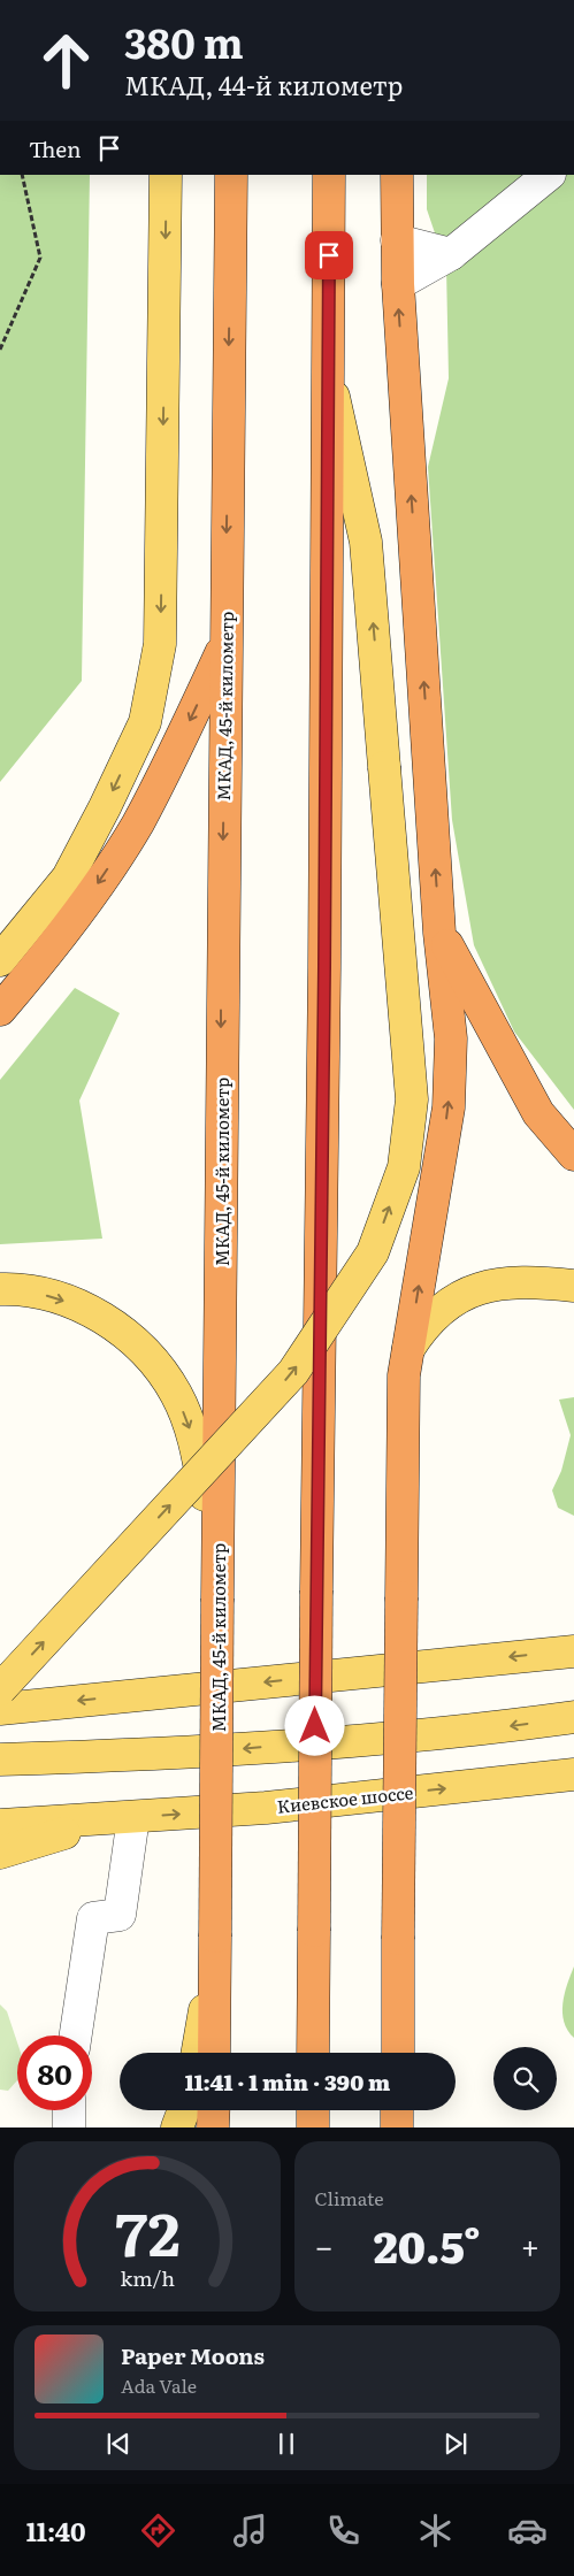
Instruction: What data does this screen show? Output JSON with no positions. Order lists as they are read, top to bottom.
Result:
{
  "streets": {
    "highway": ["МКАД, 45-й километр"],
    "main road": ["Киевское шоссе"]
  },
  "page": {
    "turn": ["380 m", "МКАД, 44-й километр"],
    "then": "Then",
    "limit": "80",
    "trip": "11:41 · 1 min · 390 m",
    "tile": "Climate",
    "heat": ["−", "20.5°", "+"],
    "song": ["Paper Moons", "Ada Vale"],
    "tabs": "11:40",
    "gauge": ["72", "km/h"]
  }
}
